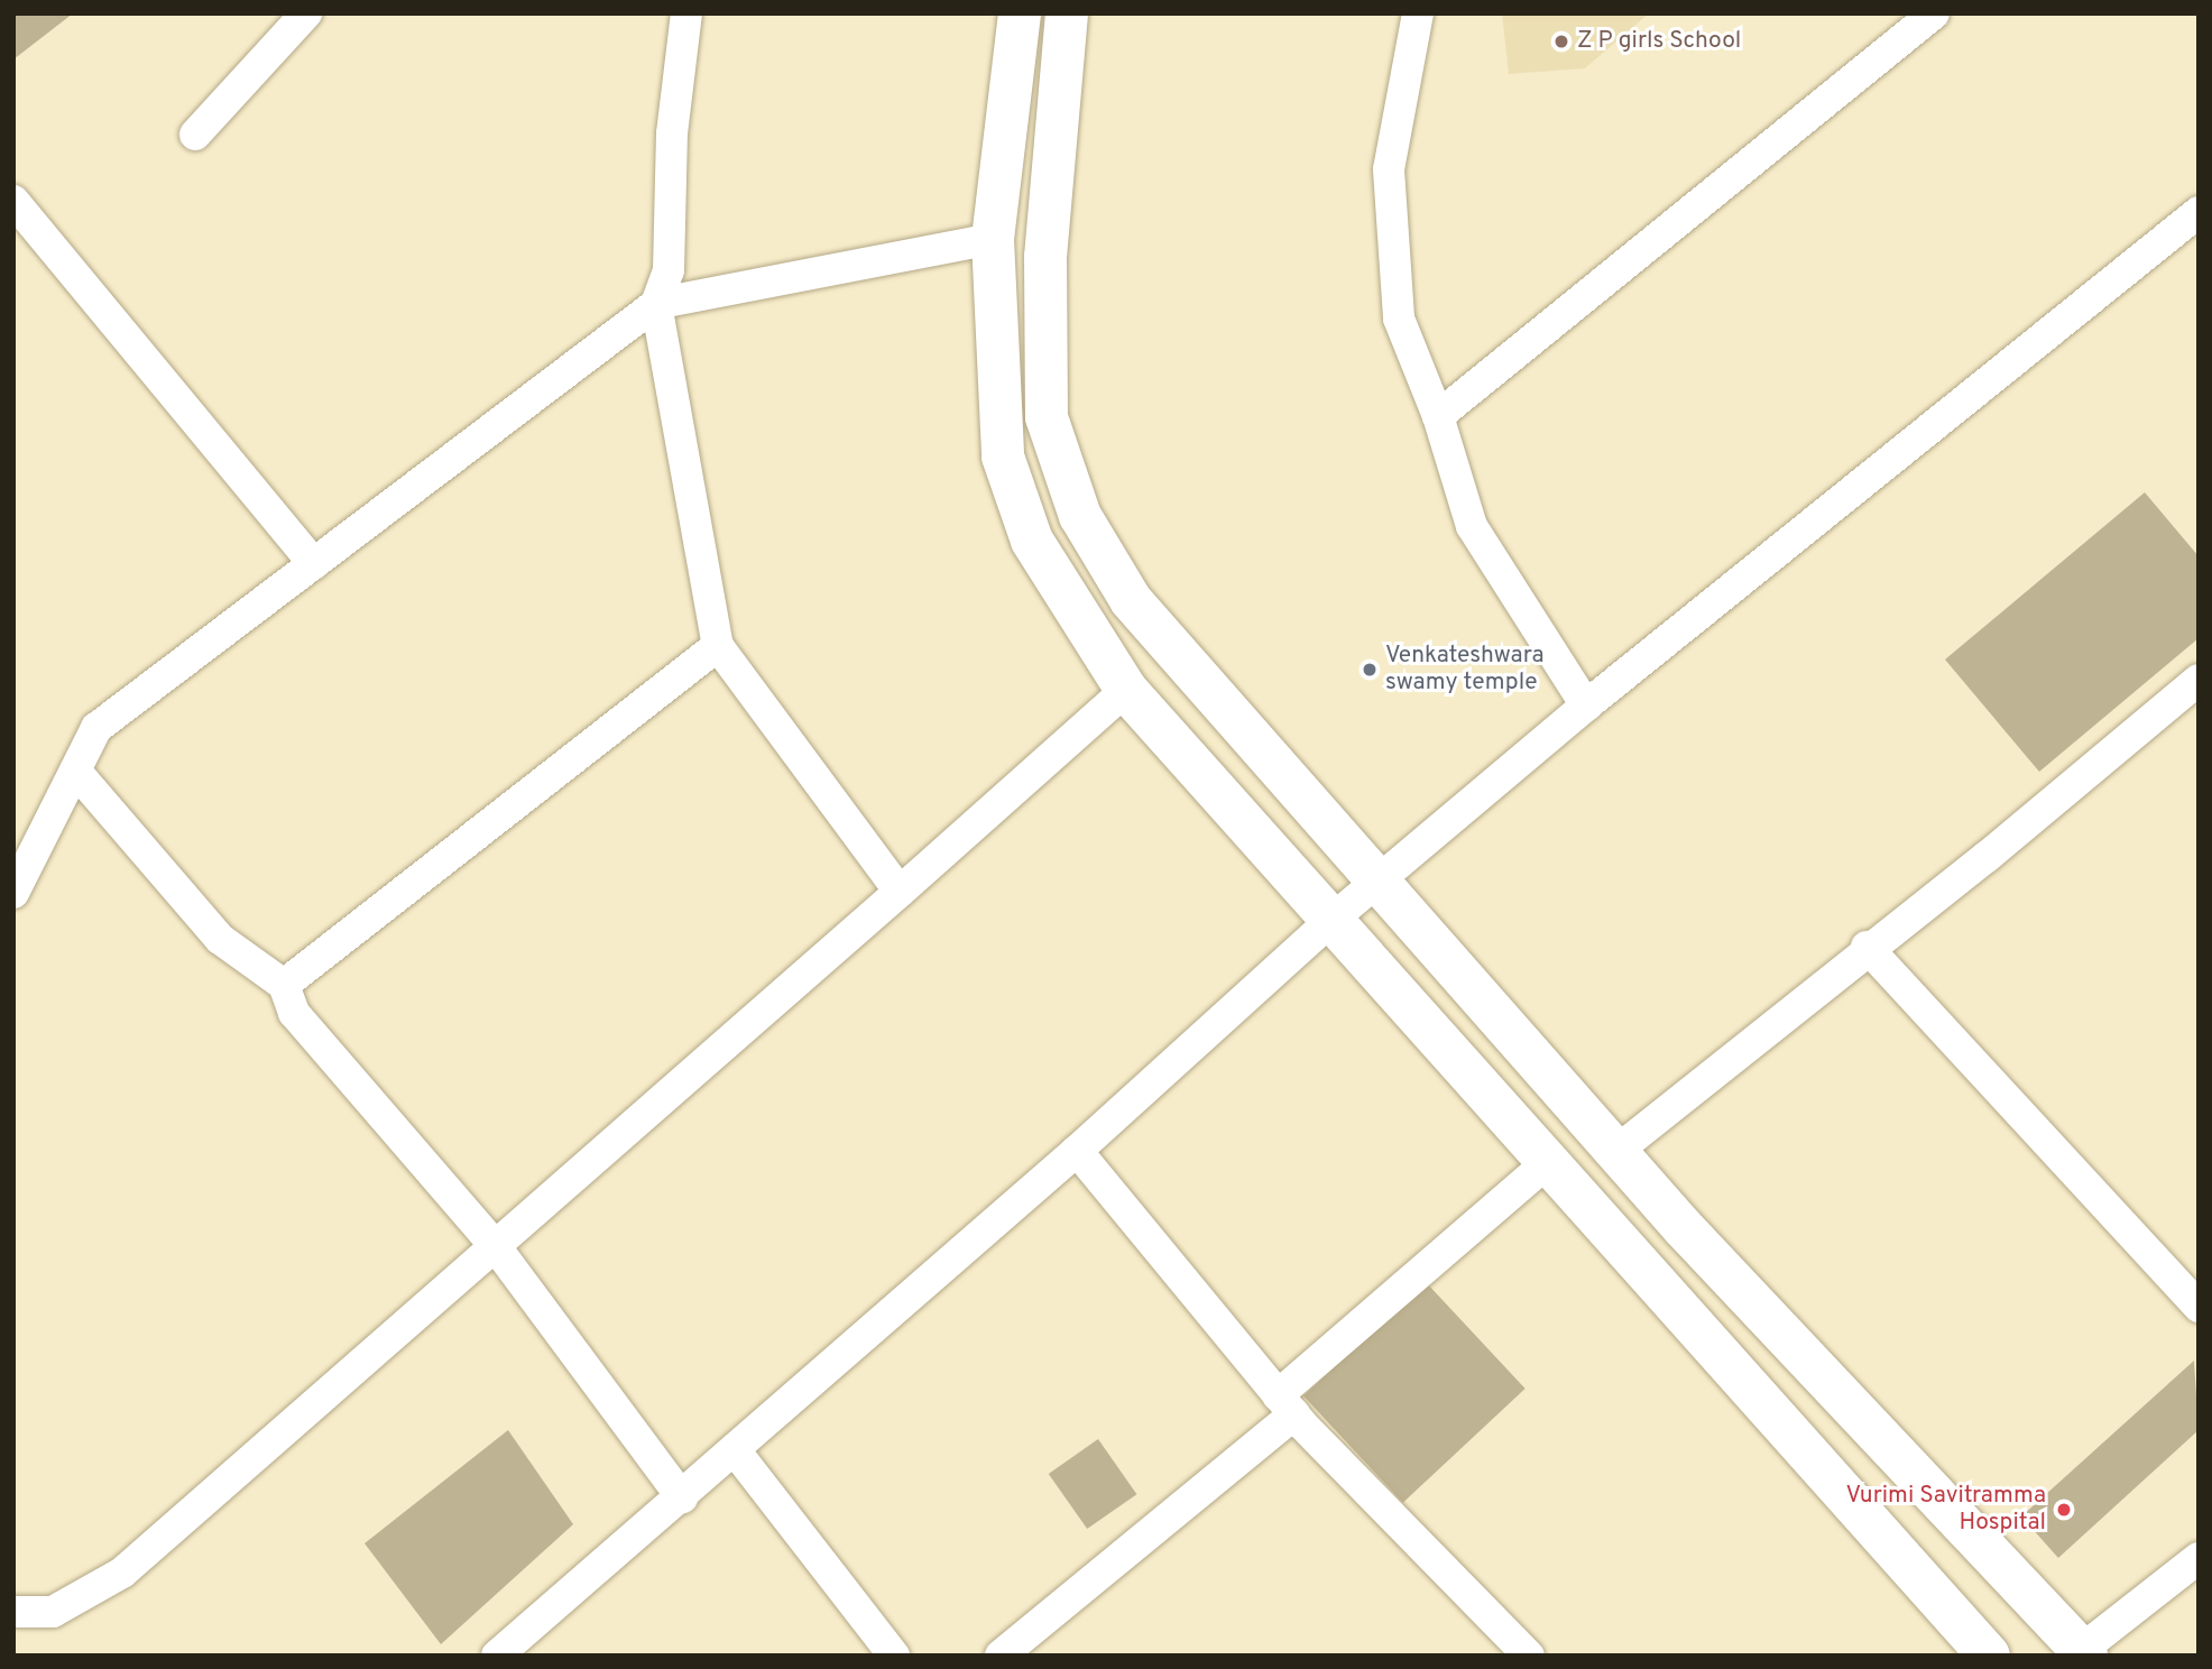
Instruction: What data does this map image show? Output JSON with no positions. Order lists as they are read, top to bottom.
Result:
{
  "places": ["Z P girls School", "Venkateshwara swamy temple", "Vurimi Savitramma Hospital"]
}
